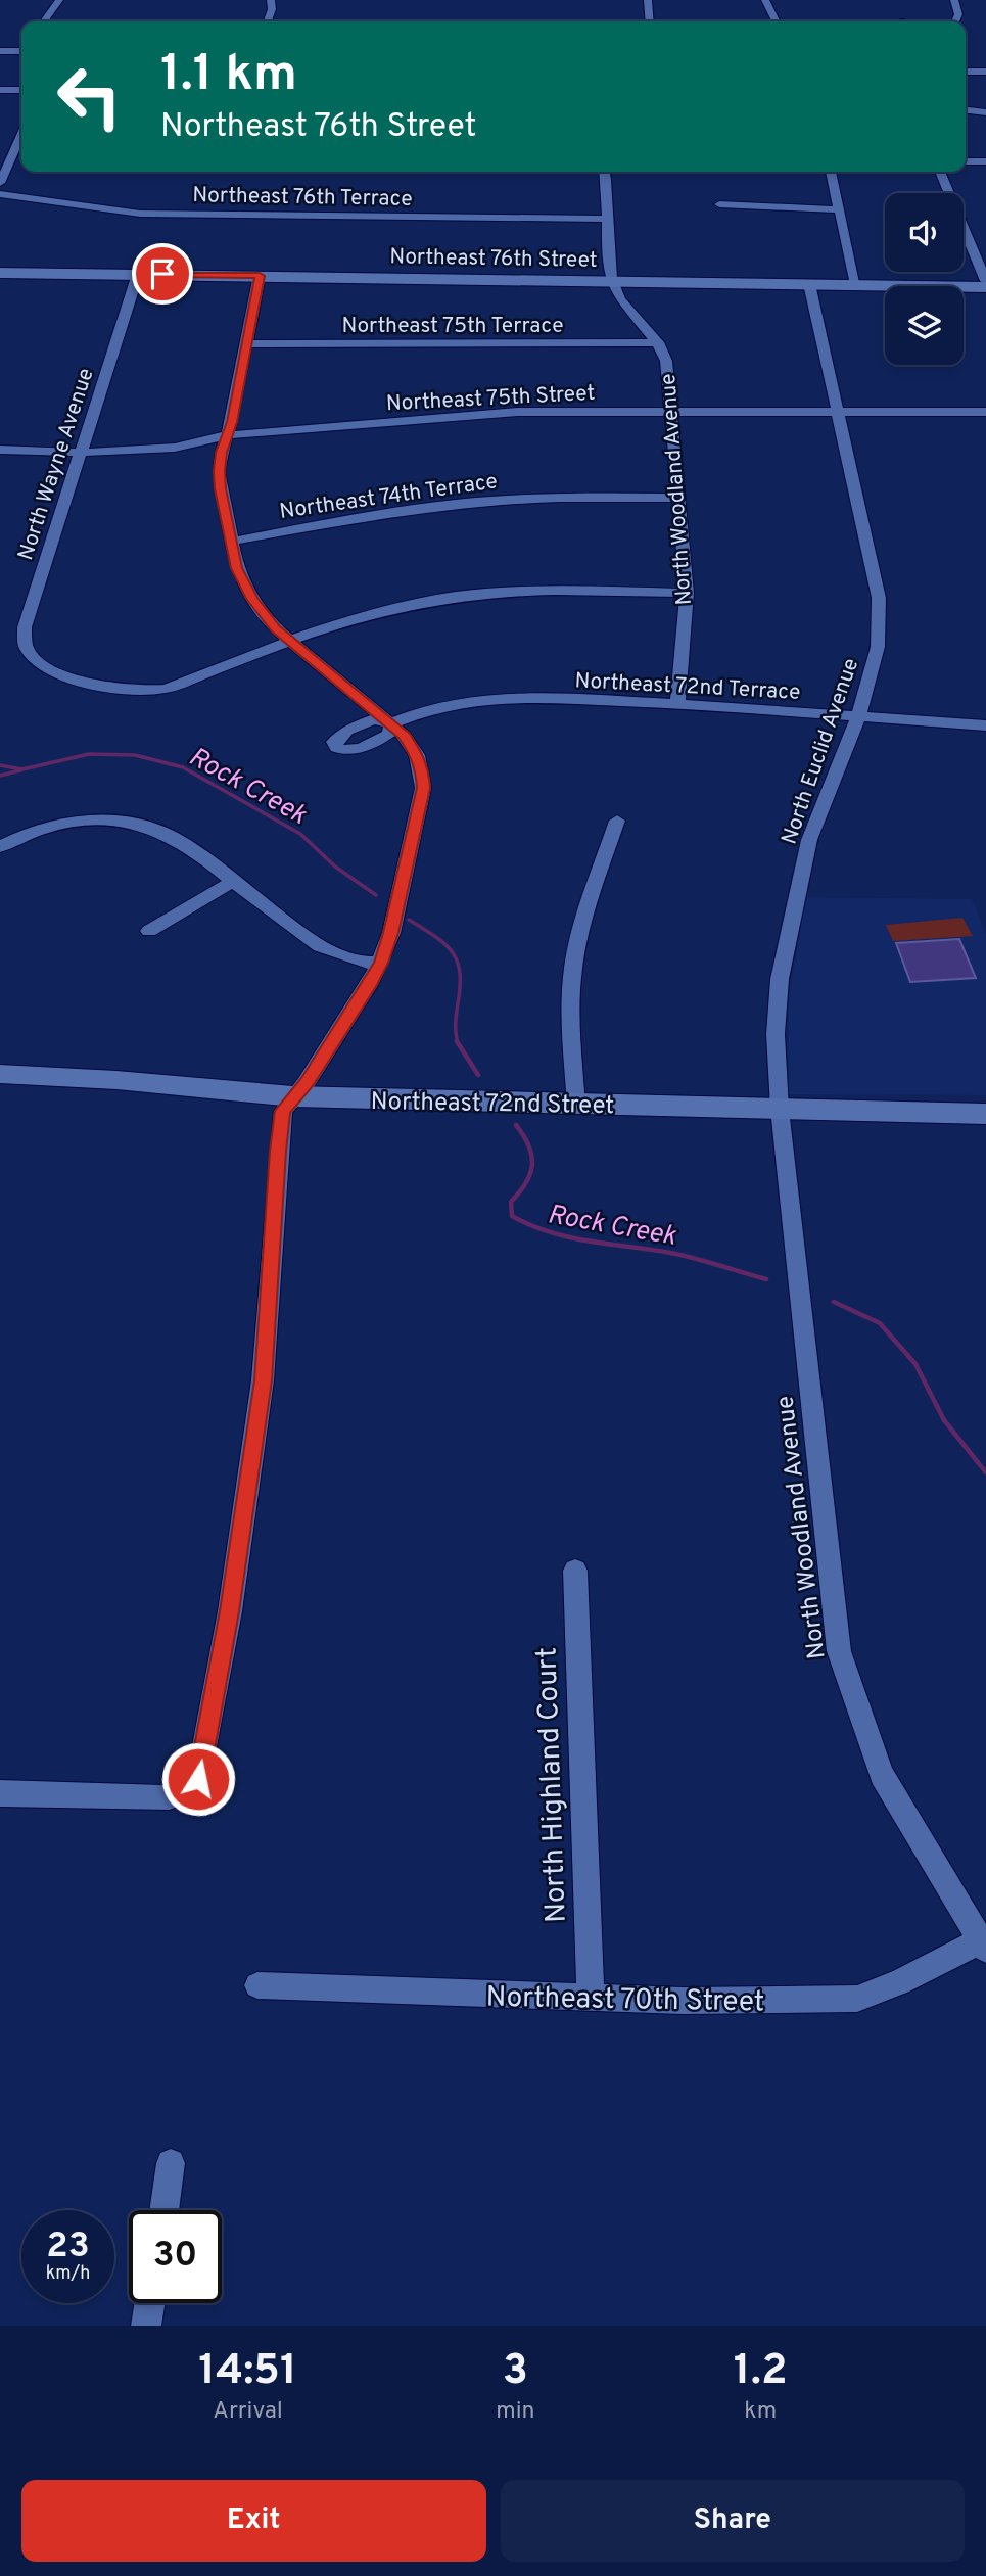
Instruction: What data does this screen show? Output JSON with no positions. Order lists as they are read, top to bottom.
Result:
{
  "streets": {
    "street": [
      "Northeast 76th Terrace",
      "Northeast 76th Street",
      "Northeast 75th Terrace",
      "Northeast 75th Street",
      "North Wayne Avenue",
      "North Woodland Avenue",
      "Northeast 74th Terrace",
      "Northeast 72nd Terrace",
      "North Euclid Avenue",
      "Northeast 72nd Street",
      "North Highland Court",
      "Northeast 70th Street"
    ]
  },
  "crossings": [
    ["Northeast 76th Terrace", "North Woodland Avenue"],
    ["Northeast 76th Street", "North Wayne Avenue"],
    ["Northeast 76th Street", "North Woodland Avenue"],
    ["Northeast 76th Street", "North Euclid Avenue"],
    ["Northeast 75th Terrace", "North Woodland Avenue"],
    ["Northeast 75th Street", "North Wayne Avenue"],
    ["Northeast 75th Street", "North Woodland Avenue"],
    ["Northeast 75th Street", "North Euclid Avenue"],
    ["North Woodland Avenue", "Northeast 74th Terrace"],
    ["North Woodland Avenue", "Northeast 72nd Terrace"],
    ["North Woodland Avenue", "North Euclid Avenue"],
    ["North Woodland Avenue", "Northeast 72nd Street"],
    ["North Woodland Avenue", "Northeast 70th Street"],
    ["Northeast 72nd Terrace", "North Euclid Avenue"],
    ["North Euclid Avenue", "Northeast 72nd Street"],
    ["North Highland Court", "Northeast 70th Street"]
  ],
  "water": ["Rock Creek"],
  "page": {
    "turn": ["1.1 km", "Northeast 76th Street"],
    "speed": "23 km/h",
    "limit": "30",
    "eta": [
      "14:51",
      "Arrival",
      "3",
      "min",
      "1.2",
      "km"
    ],
    "buttons": ["Exit", "Share"]
  }
}
